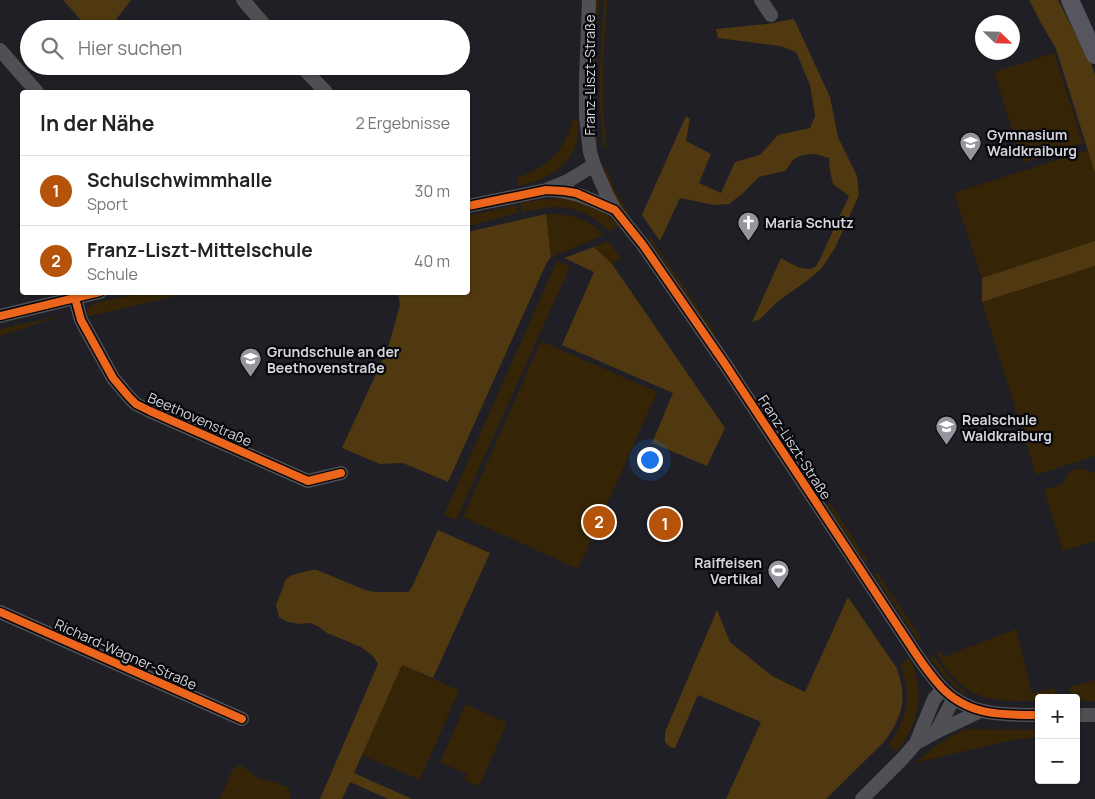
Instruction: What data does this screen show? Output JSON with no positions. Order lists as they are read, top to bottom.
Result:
{
  "streets": {
    "street": ["Franz-Liszt-Straße", "Beethovenstraße", "Richard-Wagner-Straße"]
  },
  "places": {
    "school or university": ["Gymnasium Waldkraiburg", "Grundschule an der Beethovenstraße", "Realschule Waldkraiburg"],
    "church": ["Maria Schutz"],
    "sports": ["Raiffeisen Vertikal"]
  },
  "north": "bottom right",
  "page": {
    "search": "Hier suchen",
    "heading": ["In der Nähe", "2 Ergebnisse"],
    "list": [
      {
        "mark": "1",
        "name": "Schulschwimmhalle",
        "note": "Sport",
        "value": "30 m"
      },
      {
        "mark": "2",
        "name": "Franz-Liszt-Mittelschule",
        "note": "Schule",
        "value": "40 m"
      }
    ],
    "pins": ["2", "1"],
    "map_buttons": ["+", "−"]
  }
}
